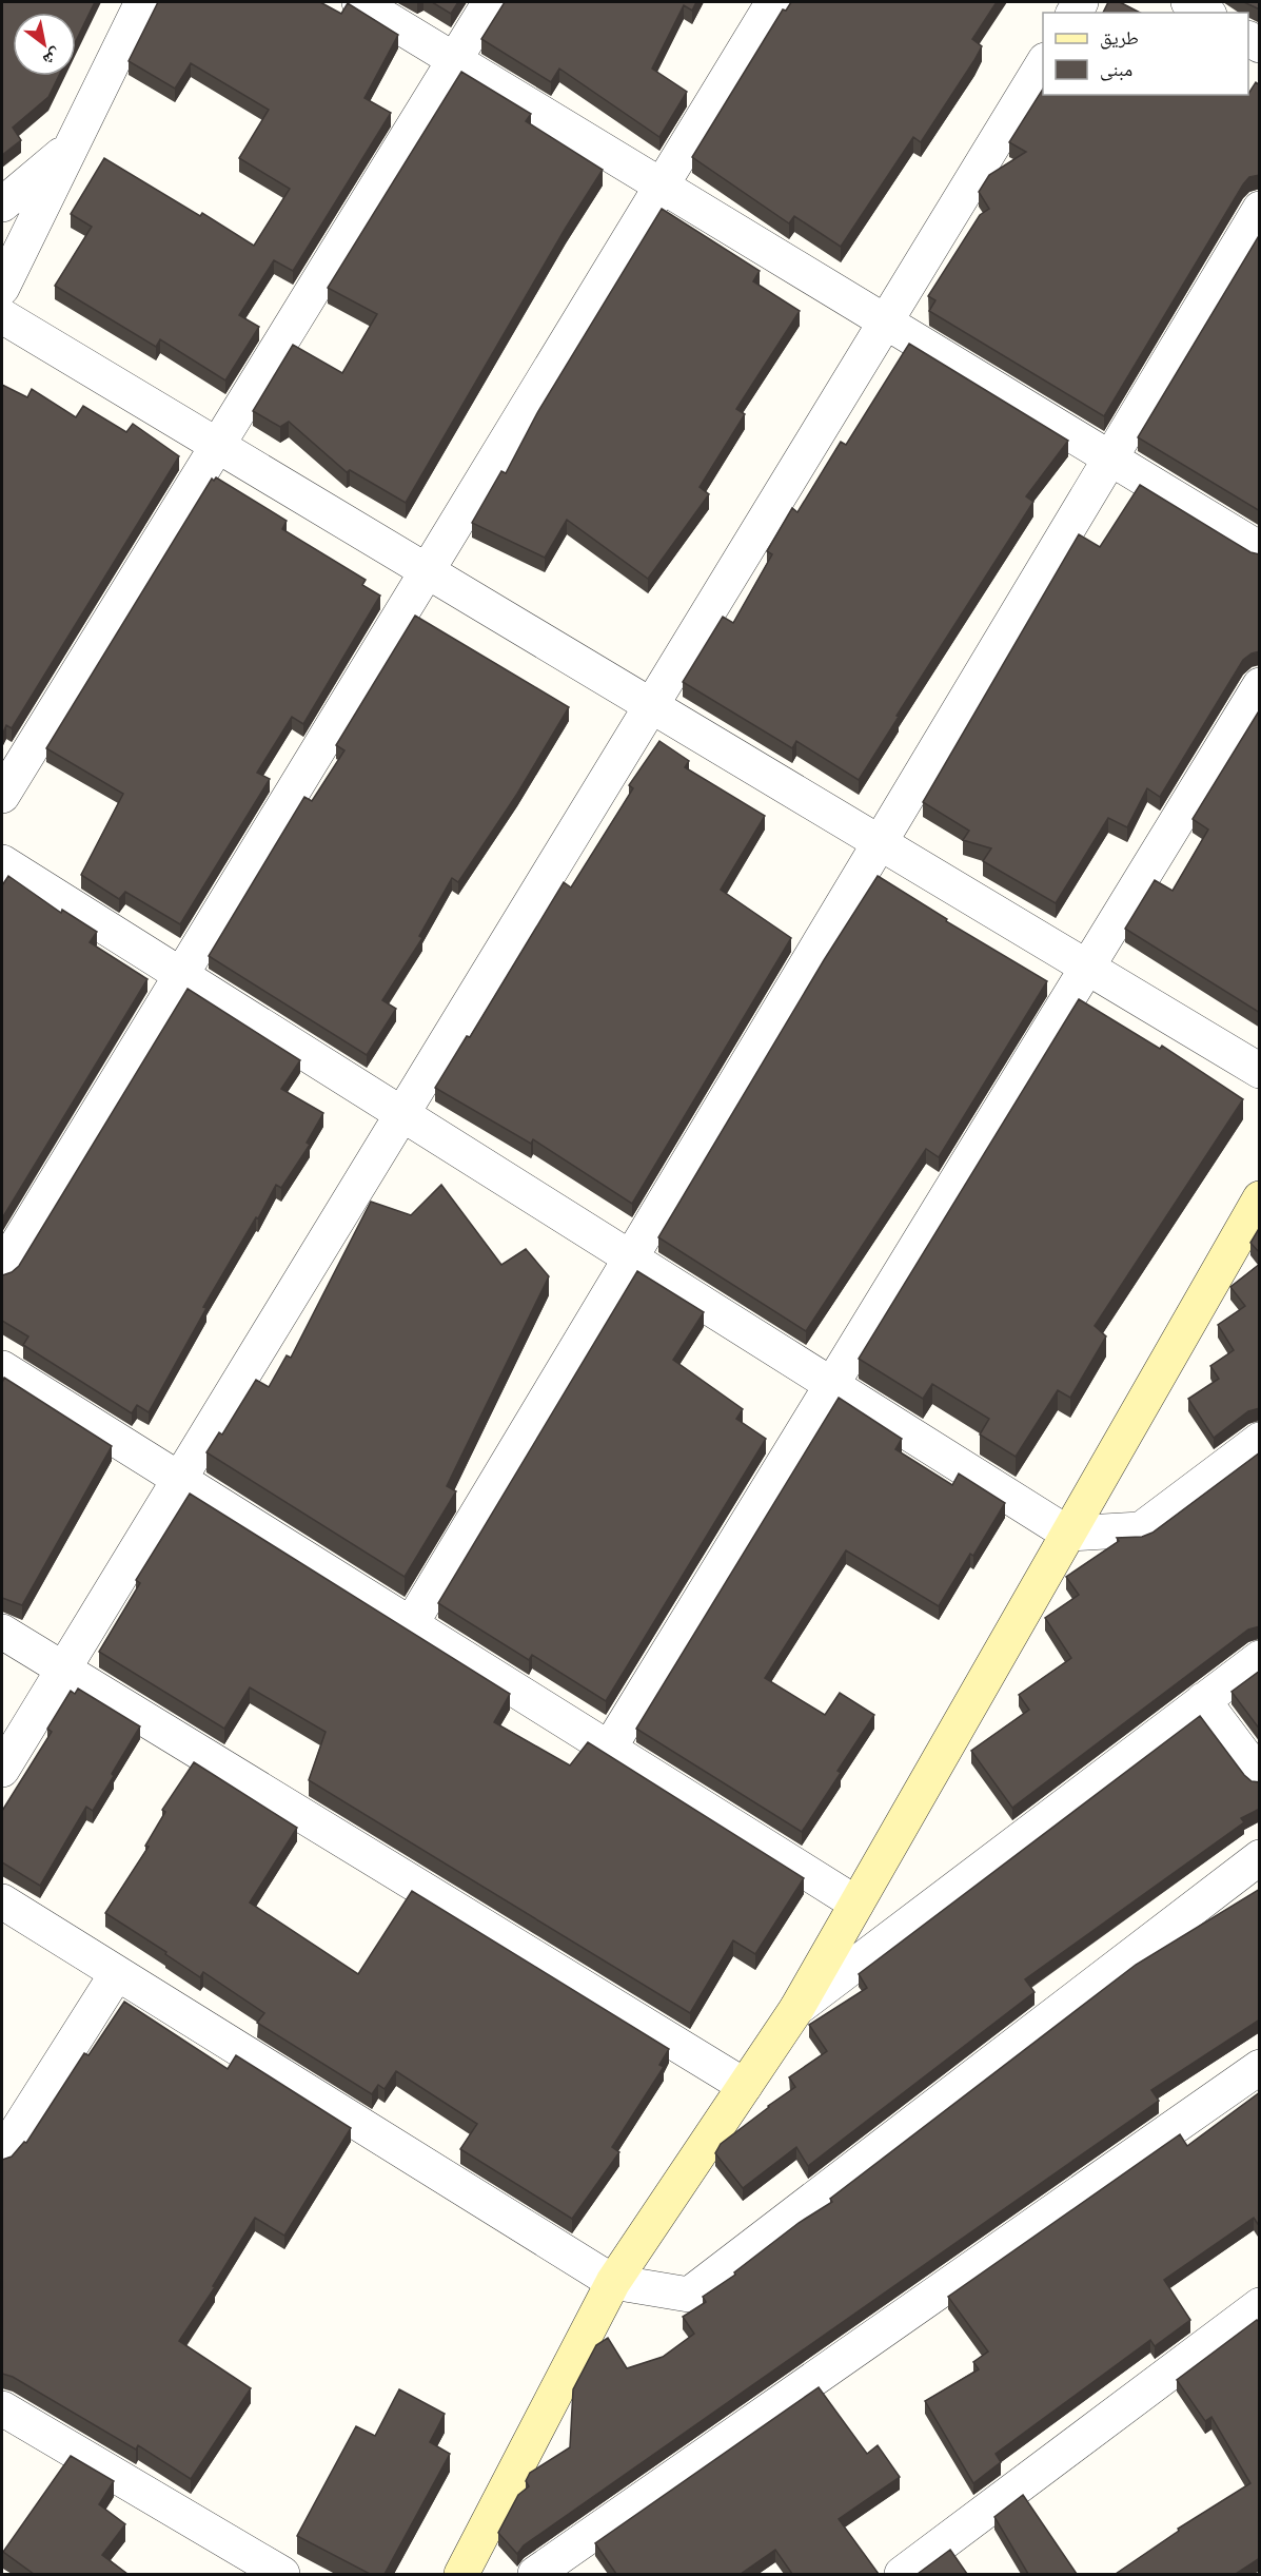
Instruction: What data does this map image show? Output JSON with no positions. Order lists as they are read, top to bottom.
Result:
{
  "legend": ["طريق", "مبنى"],
  "north": "bottom right"
}
